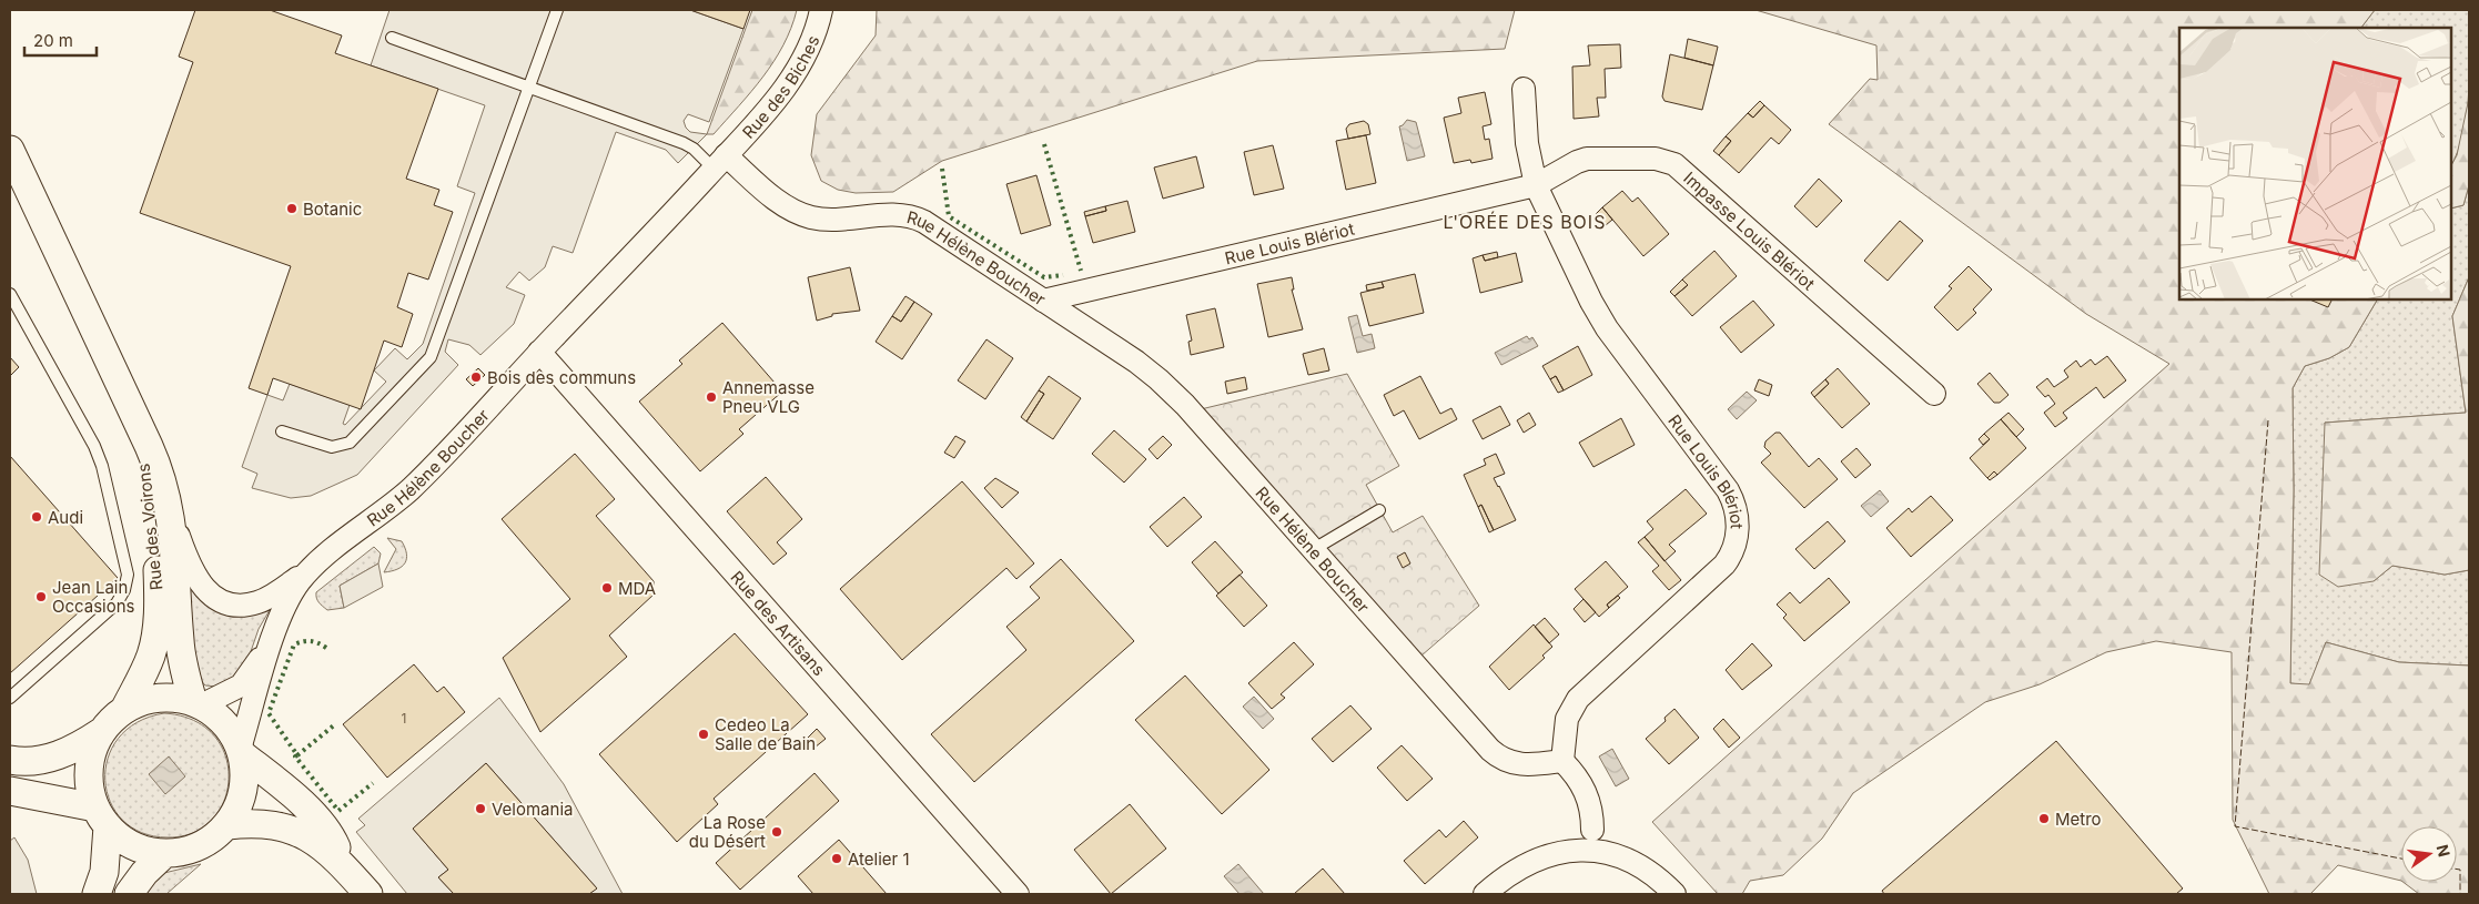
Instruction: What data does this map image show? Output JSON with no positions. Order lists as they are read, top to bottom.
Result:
{
  "streets": {
    "street": [
      "Rue des Biches",
      "Impasse Louis Blériot",
      "Rue Louis Blériot",
      "Rue Hélène Boucher",
      "Rue des Voirons",
      "Rue des Artisans"
    ]
  },
  "crossings": [
    ["Rue des Biches", "Rue Hélène Boucher"],
    ["Impasse Louis Blériot", "Rue Louis Blériot"],
    ["Rue Louis Blériot", "Rue Hélène Boucher"],
    ["Rue Hélène Boucher", "Rue des Voirons"],
    ["Rue Hélène Boucher", "Rue des Artisans"]
  ],
  "districts": ["L'ORÉE DES BOIS"],
  "places": [
    "Botanic",
    "Bois des communs",
    "Annemasse Pneu VLG",
    "Audi",
    "MDA",
    "Jean Lain Occasions",
    "Cedeo La Salle de Bain",
    "Velomania",
    "Metro",
    "La Rose du Désert",
    "Atelier 1"
  ],
  "house_numbers": ["1"],
  "scale_bar": "20 m",
  "north": "right"
}
